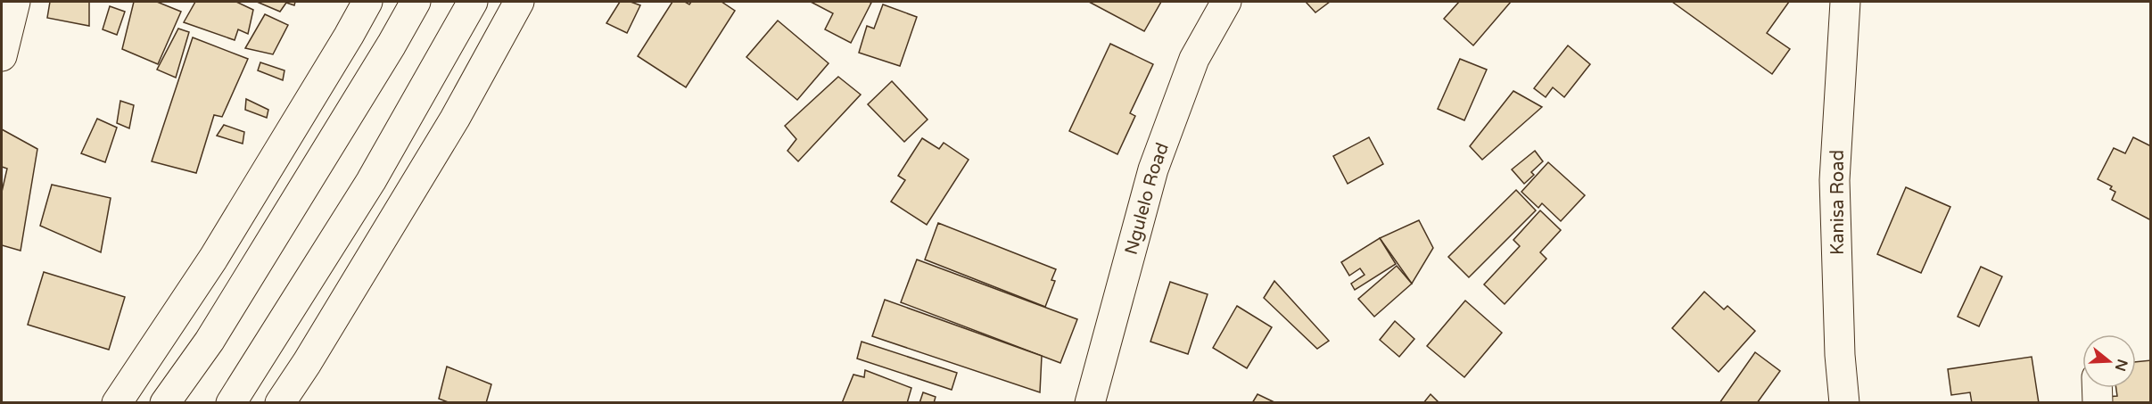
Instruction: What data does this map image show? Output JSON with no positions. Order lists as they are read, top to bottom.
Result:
{
  "streets": {
    "main road": ["Ngulelo Road", "Kanisa Road"]
  },
  "north": "right"
}
